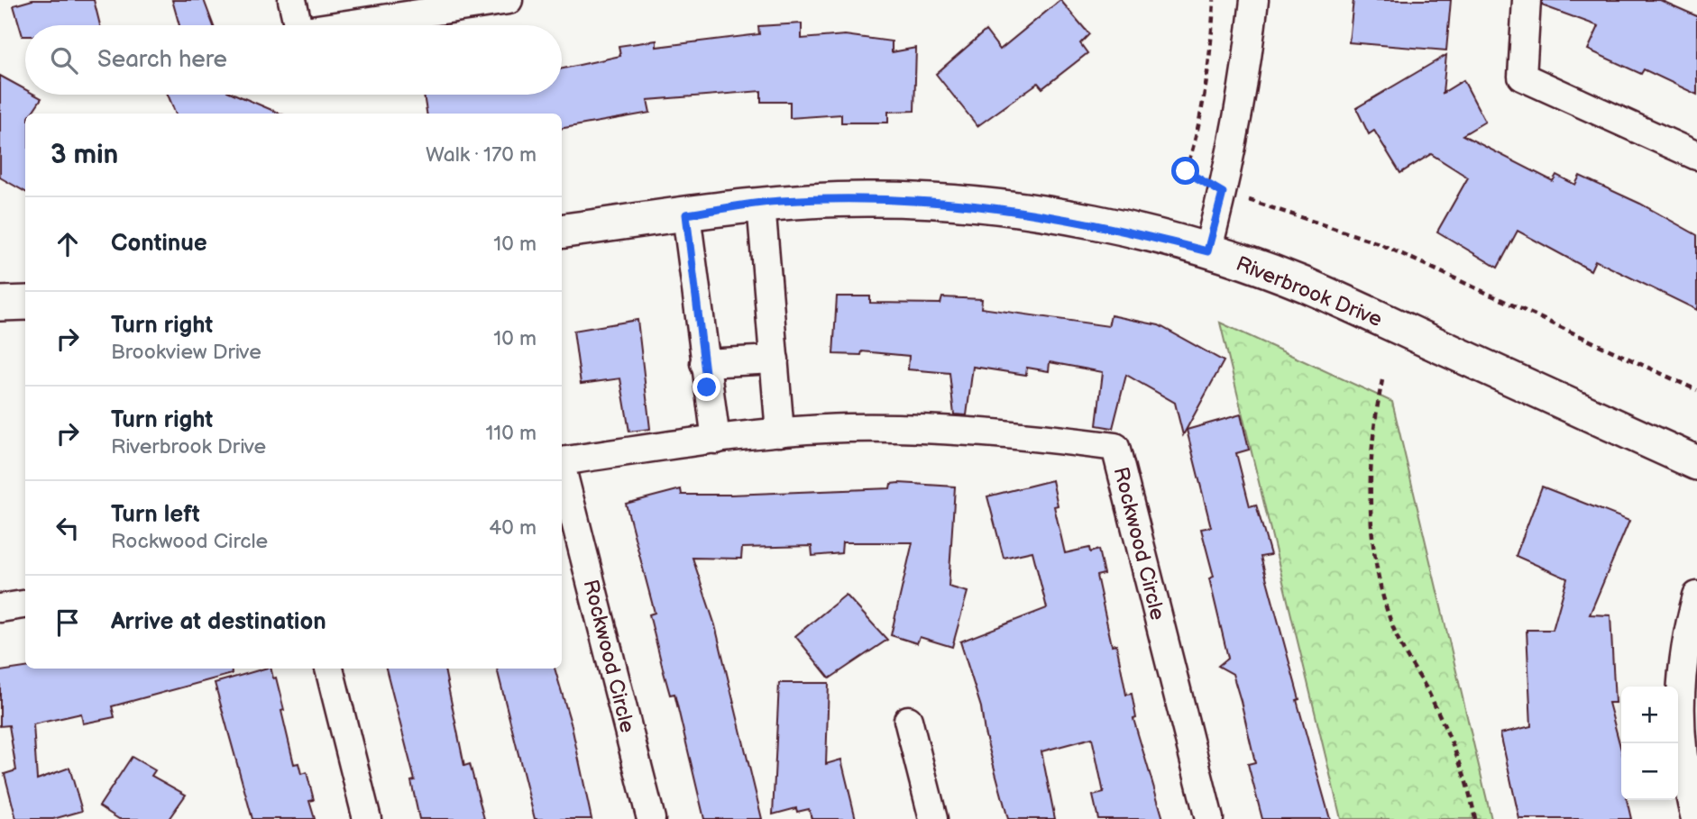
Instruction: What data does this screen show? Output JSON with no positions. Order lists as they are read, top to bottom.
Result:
{
  "streets": {
    "street": ["Riverbrook Drive", "Rockwood Circle"]
  },
  "page": {
    "search": "Search here",
    "heading": ["3 min", "Walk · 170 m"],
    "list": [
      ["Continue", "10 m"],
      ["Turn right", "Brookview Drive", "10 m"],
      ["Turn right", "Riverbrook Drive", "110 m"],
      ["Turn left", "Rockwood Circle", "40 m"],
      "Arrive at destination"
    ],
    "map_buttons": ["+", "−"]
  }
}
